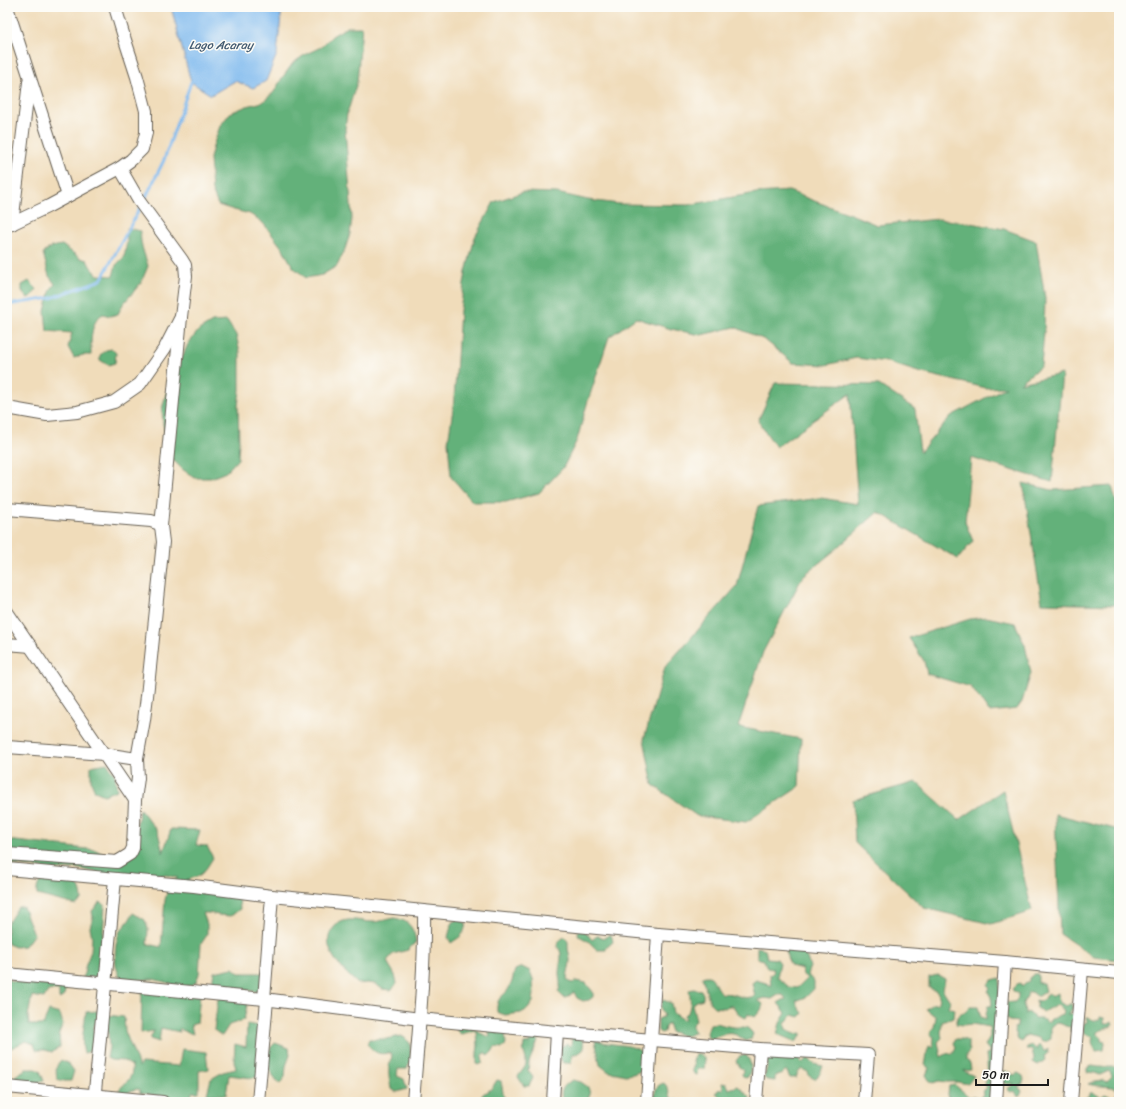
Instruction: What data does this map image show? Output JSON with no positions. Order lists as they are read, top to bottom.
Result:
{
  "water": ["Lago Acaray"],
  "scale_bar": "50 m"
}
